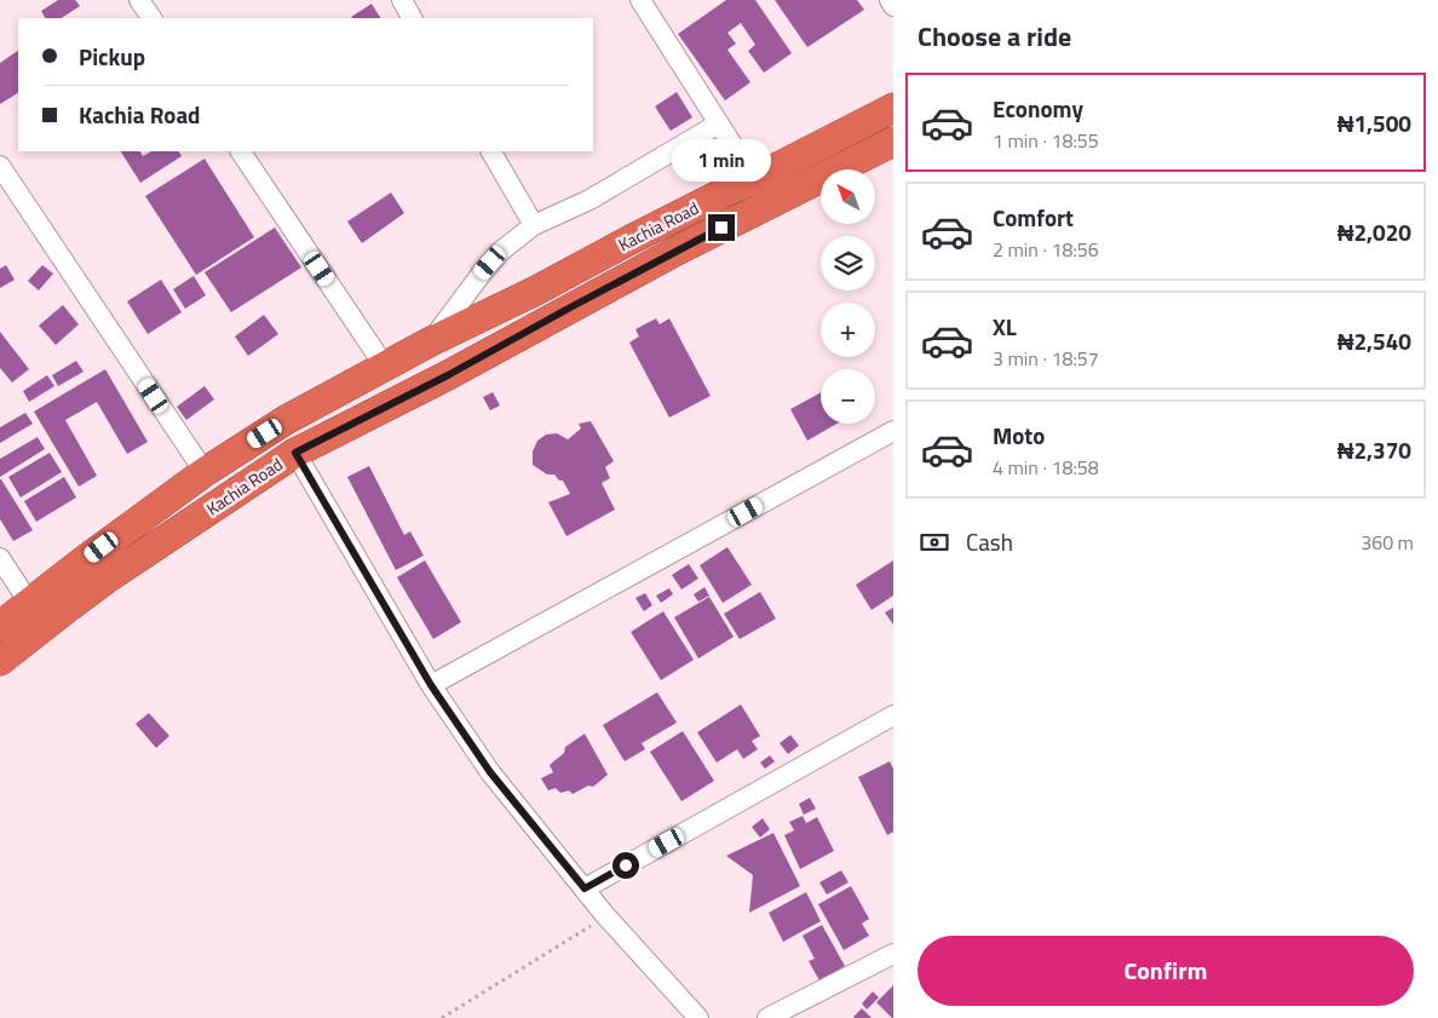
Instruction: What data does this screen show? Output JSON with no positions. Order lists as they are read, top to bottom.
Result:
{
  "streets": {
    "highway": ["Kachia Road"]
  },
  "north": "top left",
  "page": {
    "heading": "Choose a ride",
    "banner": ["Pickup", "Kachia Road"],
    "list": [
      {
        "name": "Economy",
        "note": "1 min · 18:55",
        "value": "₦1,500"
      },
      {
        "name": "Comfort",
        "note": "2 min · 18:56",
        "value": "₦2,020"
      },
      {
        "name": "XL",
        "note": "3 min · 18:57",
        "value": "₦2,540"
      },
      {
        "name": "Moto",
        "note": "4 min · 18:58",
        "value": "₦2,370"
      }
    ],
    "bubble": "1 min",
    "map_buttons": ["+", "−"],
    "pay": ["Cash", "360 m"],
    "buttons": "Confirm"
  }
}
